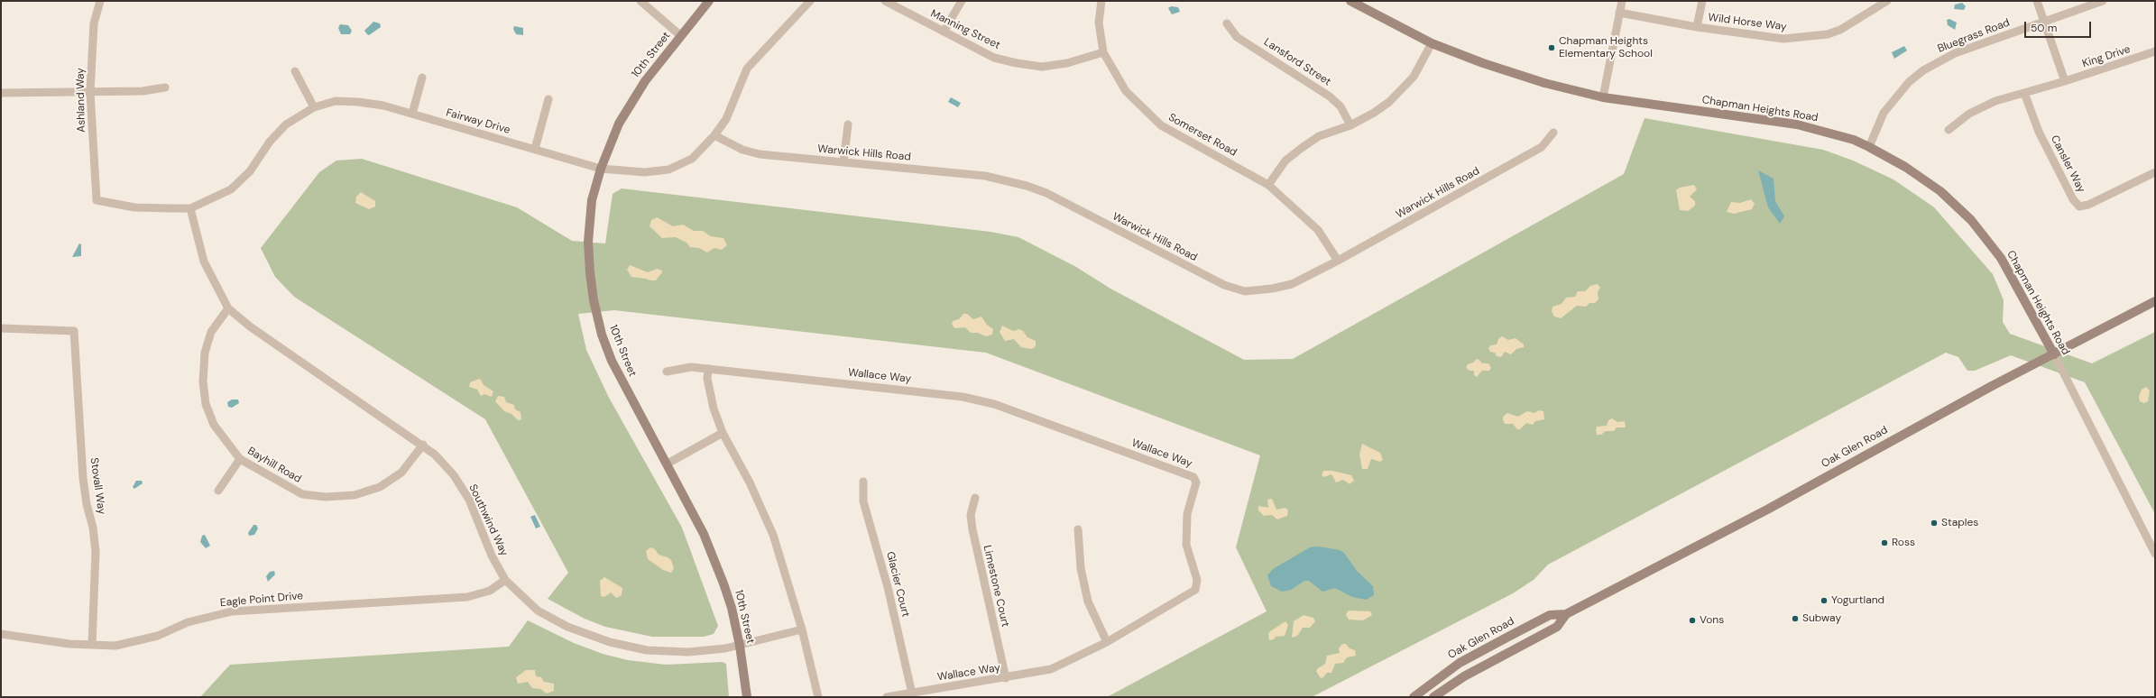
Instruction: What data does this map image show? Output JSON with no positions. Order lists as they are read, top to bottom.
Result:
{
  "streets": {
    "street": [
      "Wild Horse Way",
      "Manning Street",
      "Bluegrass Road",
      "10th Street",
      "King Drive",
      "Lansford Street",
      "Ashland Way",
      "Chapman Heights Road",
      "Fairway Drive",
      "Somerset Road",
      "Warwick Hills Road",
      "Cansler Way",
      "Wallace Way",
      "Oak Glen Road",
      "Bayhill Road",
      "Stovall Way",
      "Southwind Way",
      "Glacier Court",
      "Limestone Court",
      "Eagle Point Drive"
    ]
  },
  "crossings": [
    ["Manning Street", "Somerset Road"],
    ["Bluegrass Road", "Chapman Heights Road"],
    ["10th Street", "Fairway Drive"],
    ["10th Street", "Southwind Way"],
    ["King Drive", "Cansler Way"],
    ["Ashland Way", "Fairway Drive"],
    ["Chapman Heights Road", "Oak Glen Road"],
    ["Fairway Drive", "Warwick Hills Road"],
    ["Fairway Drive", "Southwind Way"],
    ["Somerset Road", "Warwick Hills Road"],
    ["Wallace Way", "Glacier Court"],
    ["Wallace Way", "Limestone Court"],
    ["Bayhill Road", "Southwind Way"],
    ["Stovall Way", "Eagle Point Drive"],
    ["Southwind Way", "Eagle Point Drive"]
  ],
  "places": [
    "Chapman Heights Elementary School",
    "Staples",
    "Ross",
    "Yogurtland",
    "Subway",
    "Vons"
  ],
  "scale_bar": "50 m"
}
